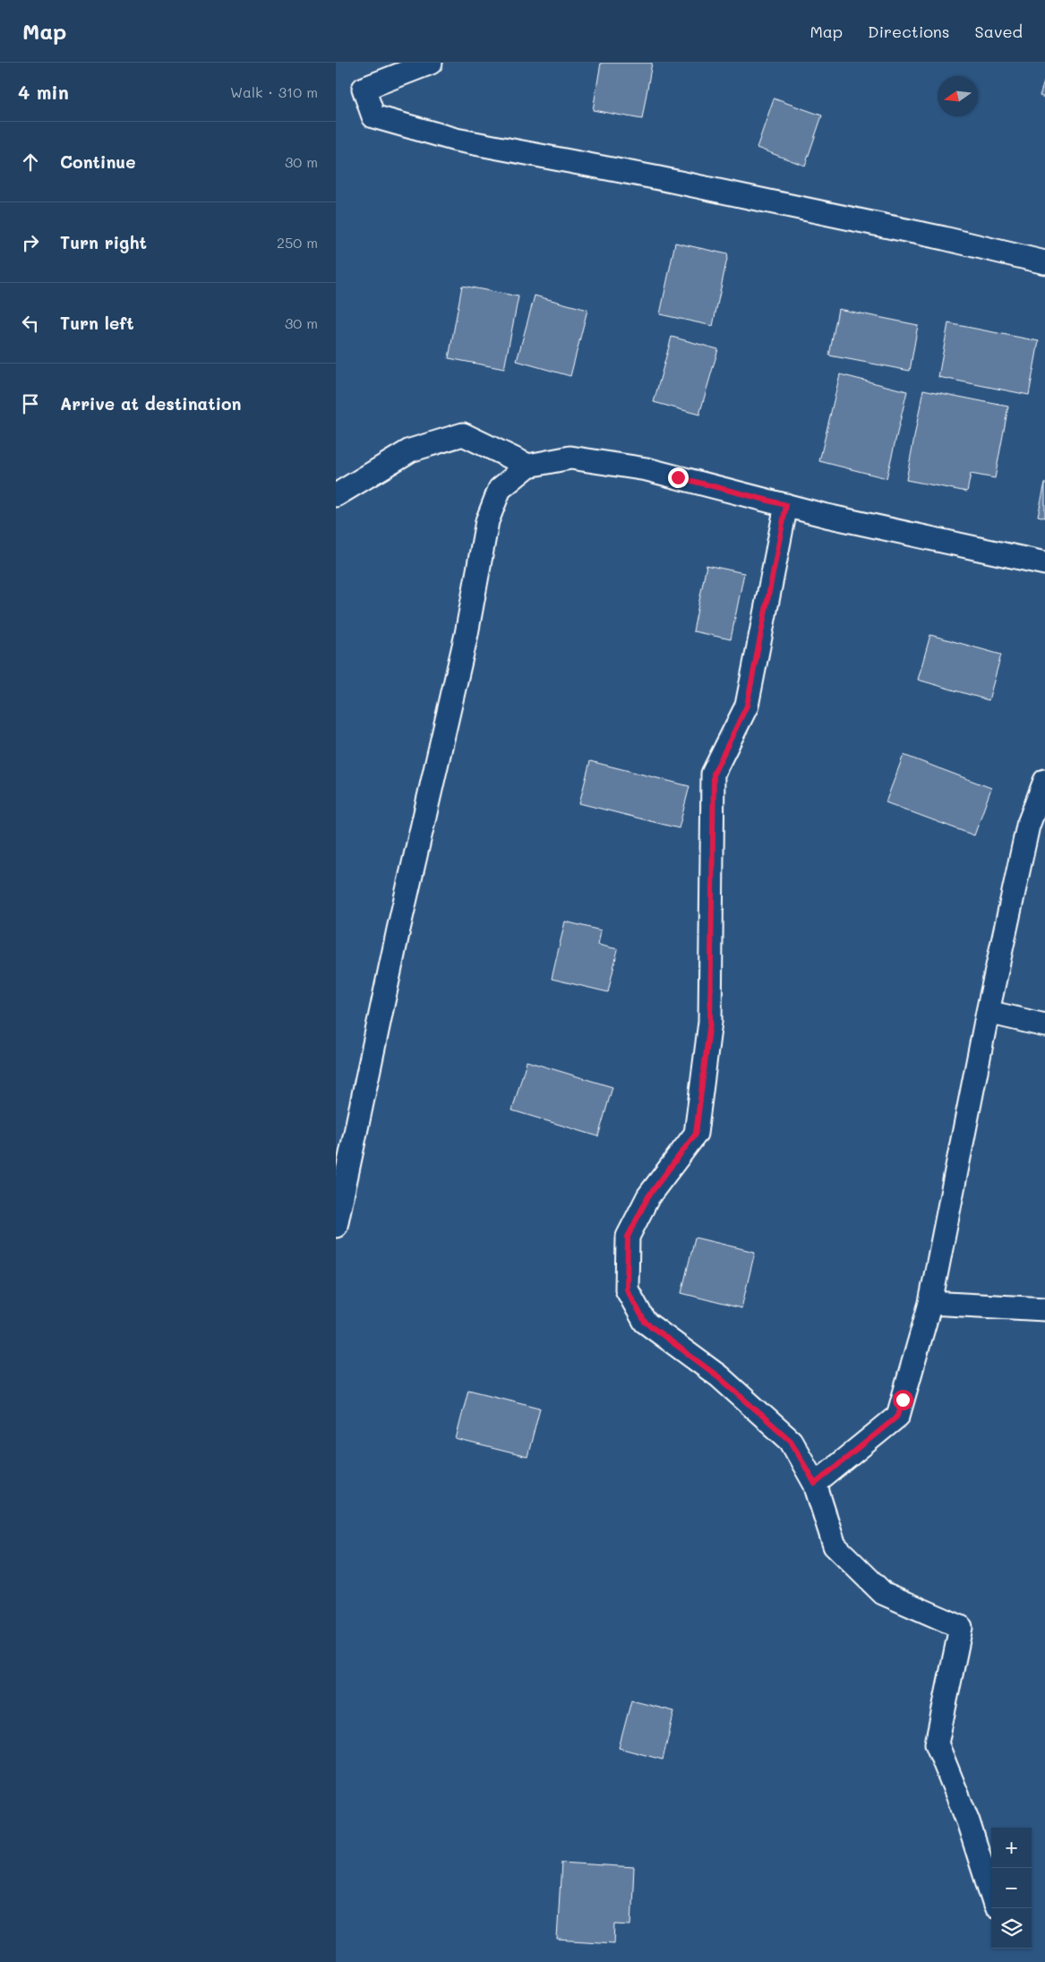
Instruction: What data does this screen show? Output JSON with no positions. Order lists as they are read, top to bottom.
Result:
{
  "north": "left",
  "page": {
    "header": "Map",
    "nav": ["Map", "Directions", "Saved"],
    "heading": ["4 min", "Walk · 310 m"],
    "list": [
      ["Continue", "30 m"],
      ["Turn right", "250 m"],
      ["Turn left", "30 m"],
      "Arrive at destination"
    ],
    "map_buttons": ["+", "−"]
  }
}
